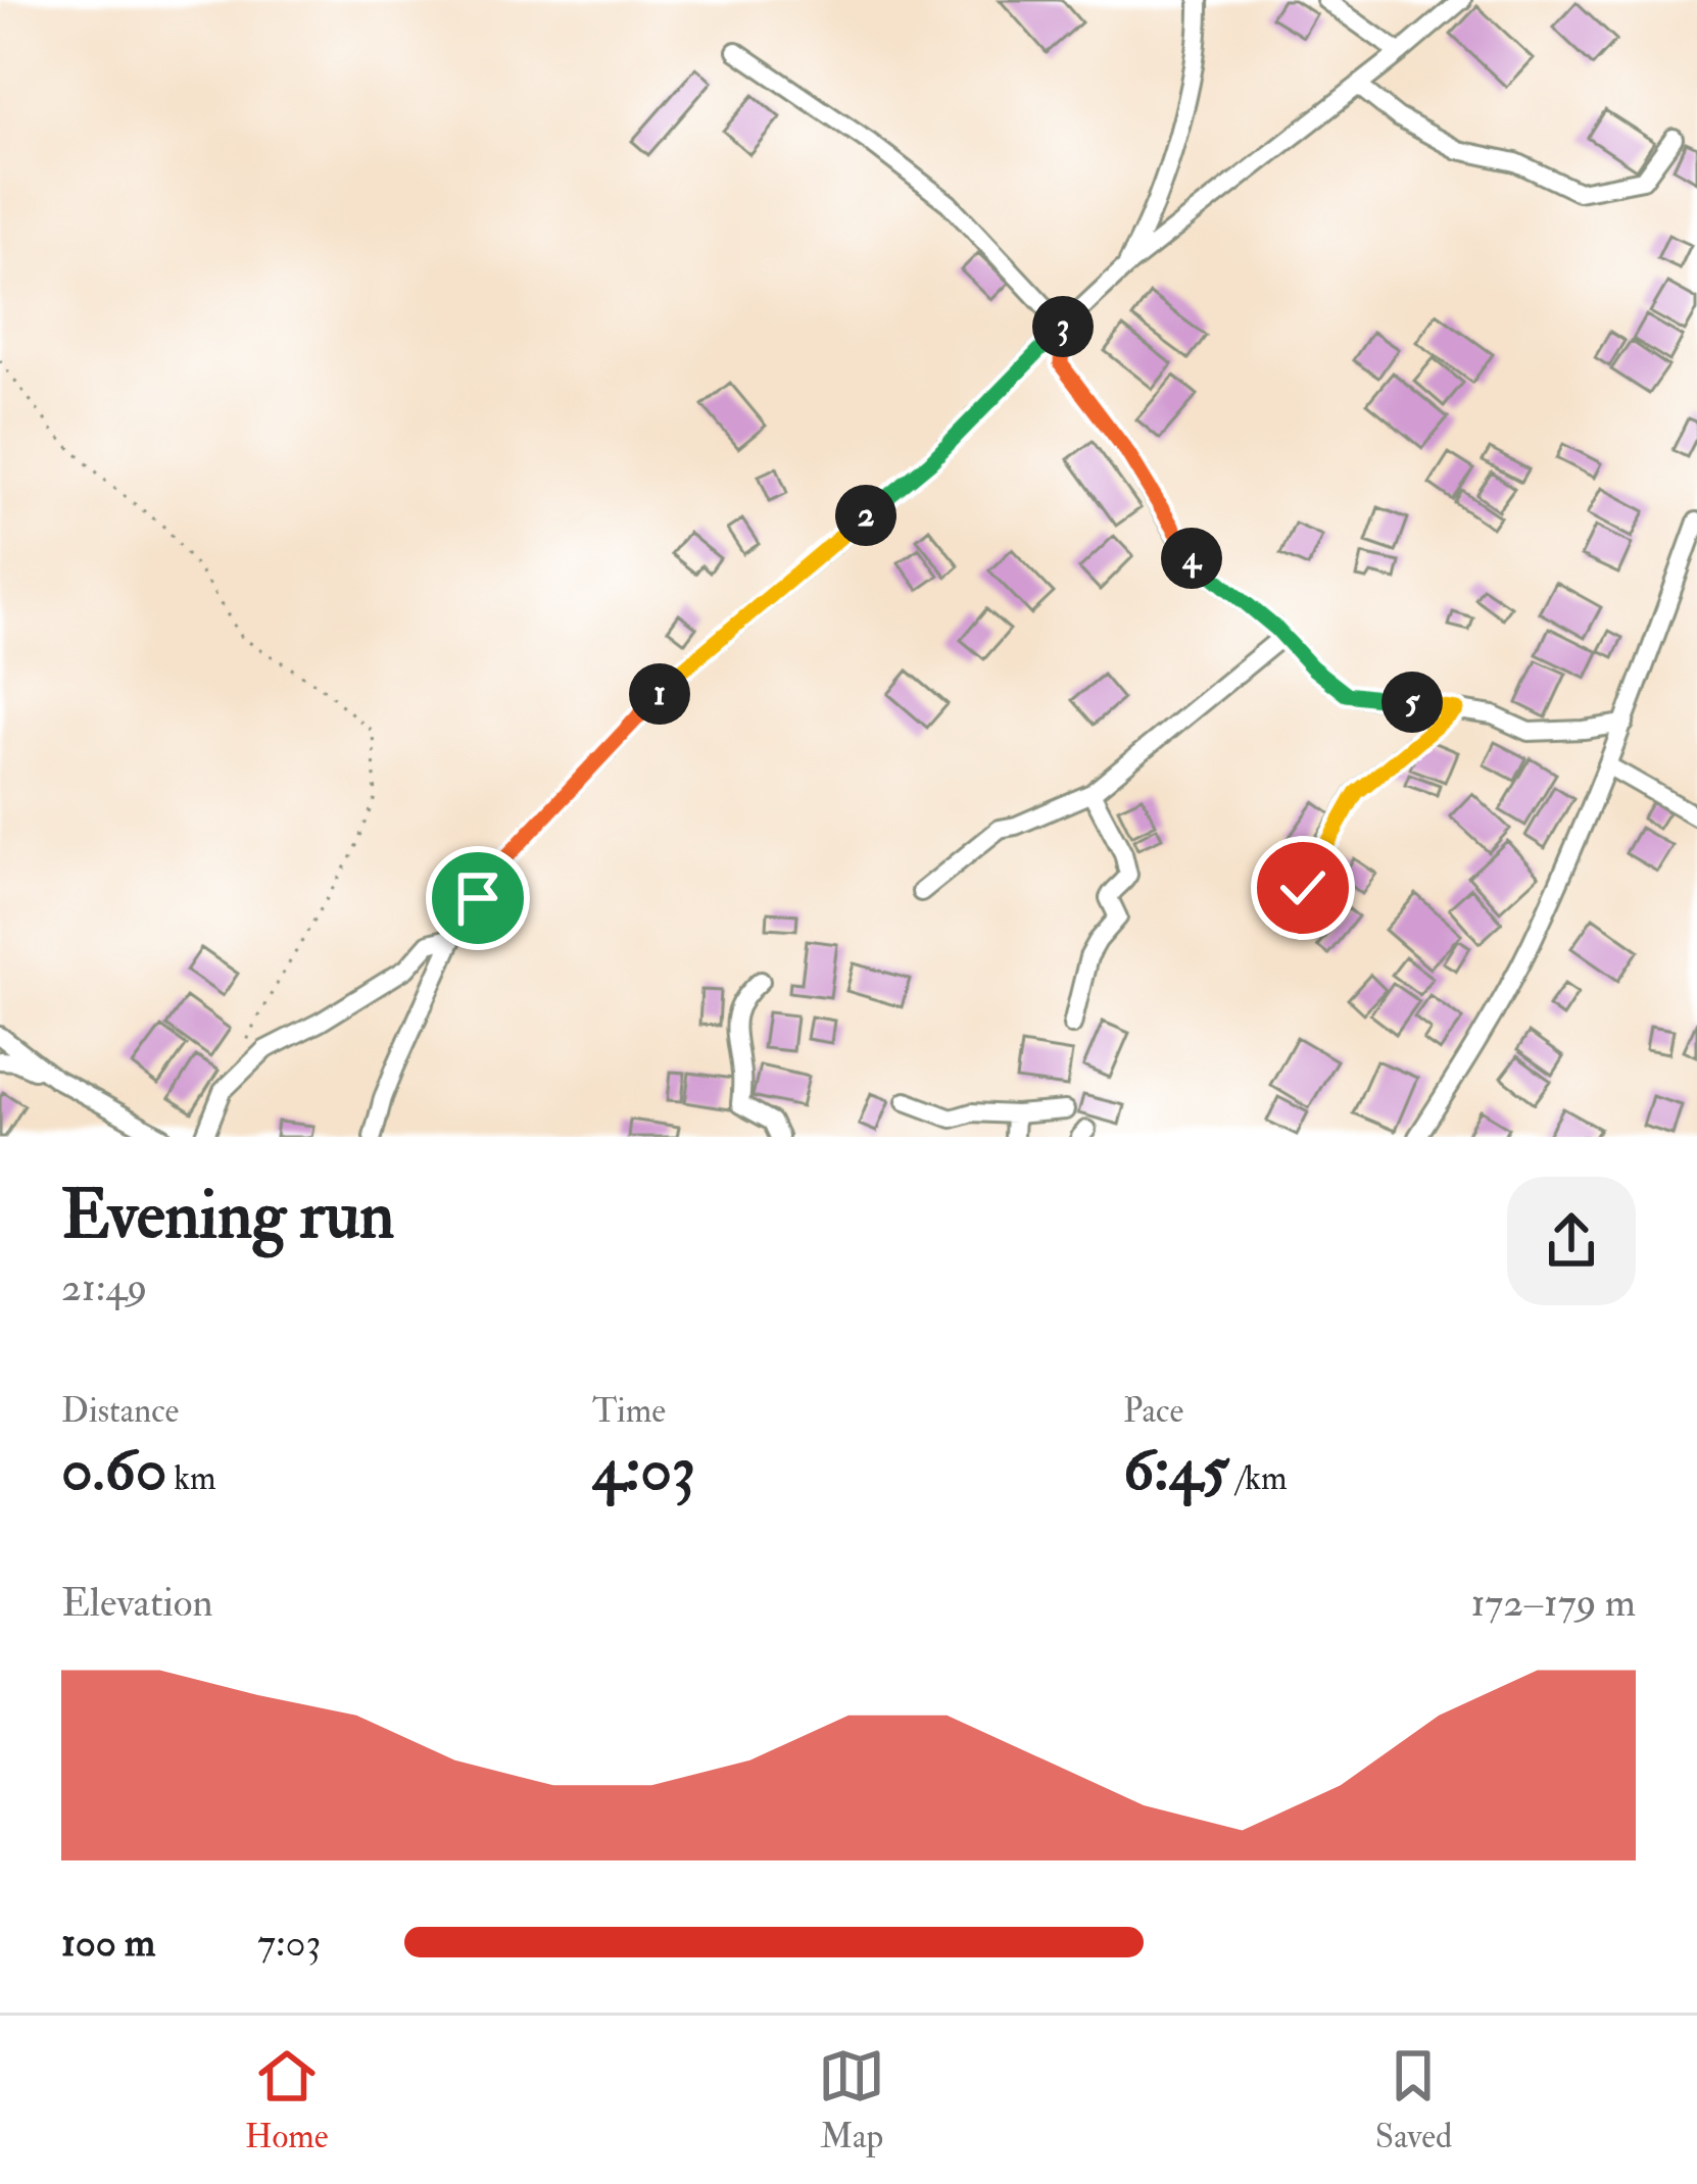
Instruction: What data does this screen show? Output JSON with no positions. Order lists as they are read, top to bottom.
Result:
{
  "page": {
    "pins": [
      "3",
      "2",
      "4",
      "1",
      "5"
    ],
    "heading": ["Evening run", "21:49"],
    "stats": [
      ["Distance", "0.60 km"],
      ["Time", "4:03"],
      ["Pace", "6:45 /km"]
    ],
    "chart": ["Elevation", "172–179 m"],
    "list": [
      {
        "name": "100 m",
        "note": "7:03"
      }
    ],
    "tabs": ["Home", "Map", "Saved"]
  }
}
